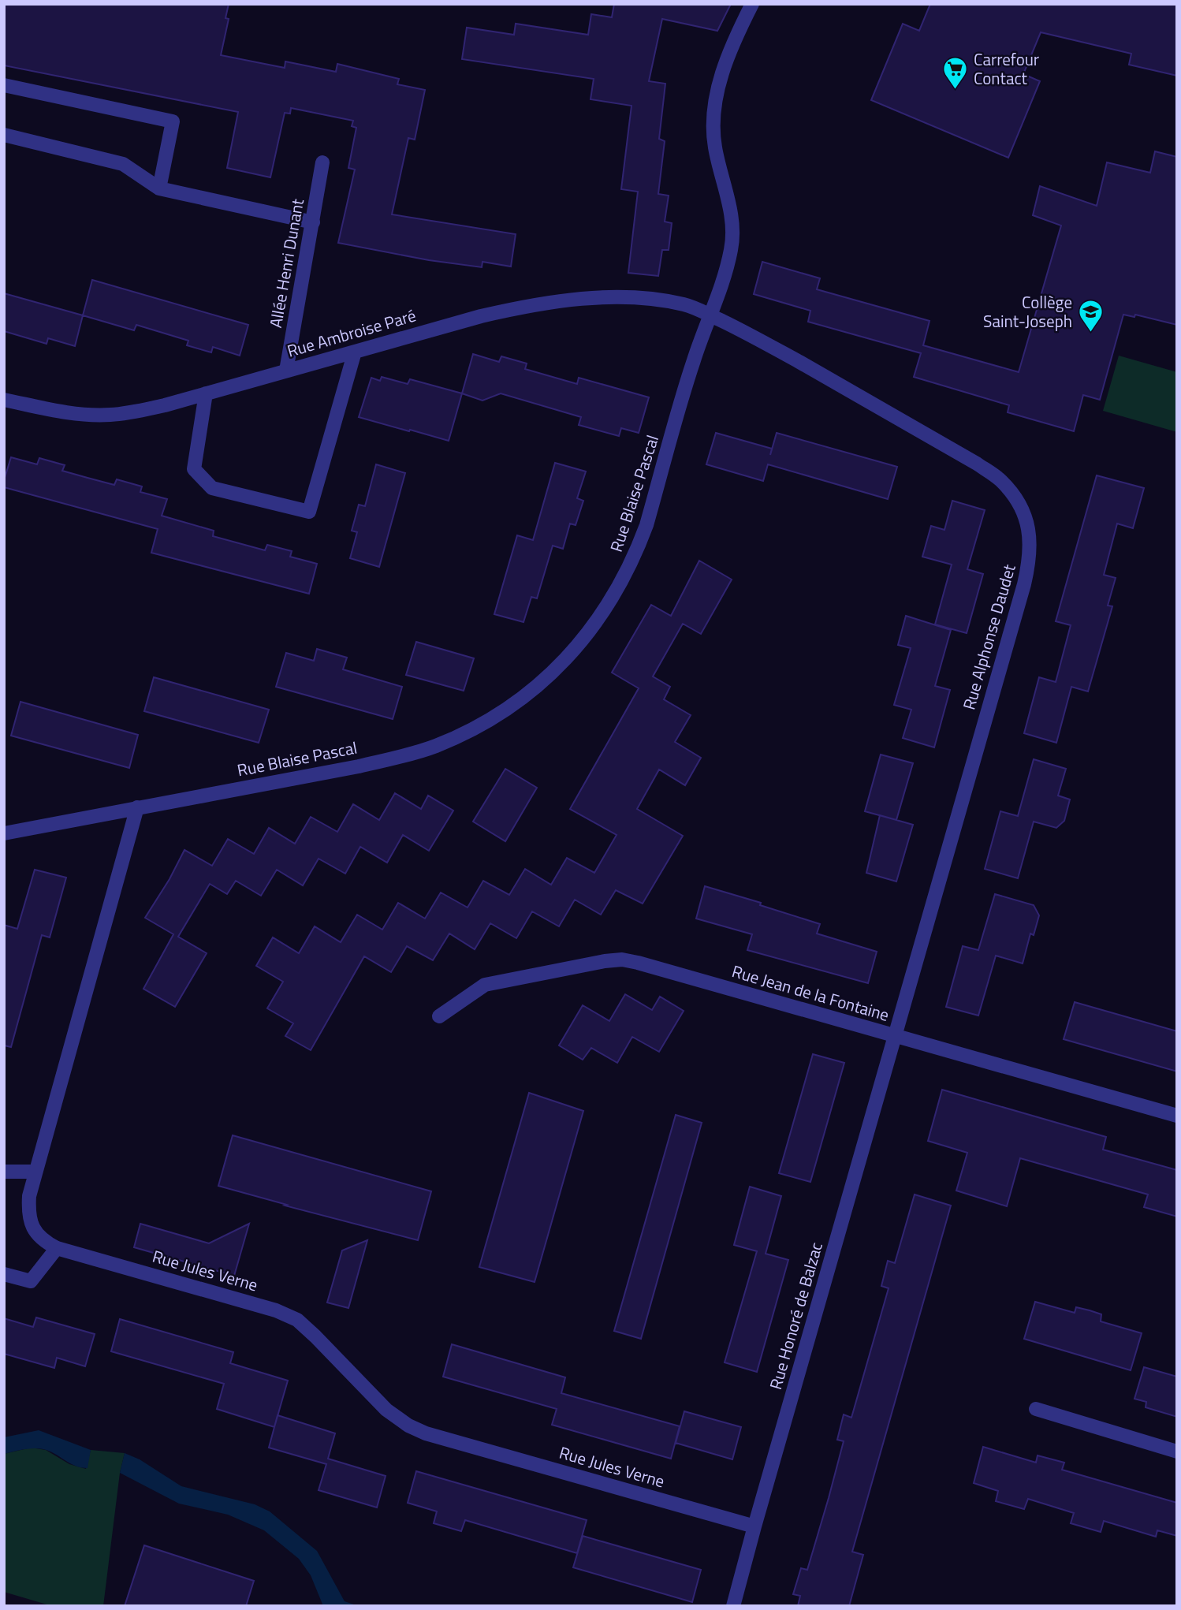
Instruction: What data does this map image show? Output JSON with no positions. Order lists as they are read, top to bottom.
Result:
{
  "streets": {
    "street": [
      "Allée Henri Dunant",
      "Rue Ambroise Paré",
      "Rue Blaise Pascal",
      "Rue Alphonse Daudet",
      "Rue Jean de la Fontaine",
      "Rue Jules Verne",
      "Rue Honoré de Balzac"
    ]
  },
  "crossings": [
    ["Allée Henri Dunant", "Rue Ambroise Paré"],
    ["Rue Ambroise Paré", "Rue Blaise Pascal"],
    ["Rue Ambroise Paré", "Rue Alphonse Daudet"],
    ["Rue Blaise Pascal", "Rue Alphonse Daudet"],
    ["Rue Blaise Pascal", "Rue Jules Verne"],
    ["Rue Alphonse Daudet", "Rue Jean de la Fontaine"],
    ["Rue Alphonse Daudet", "Rue Honoré de Balzac"],
    ["Rue Jean de la Fontaine", "Rue Honoré de Balzac"],
    ["Rue Jules Verne", "Rue Honoré de Balzac"]
  ],
  "places": {
    "supermarket": ["Carrefour Contact"],
    "school or university": ["Collège Saint-Joseph"]
  }
}
